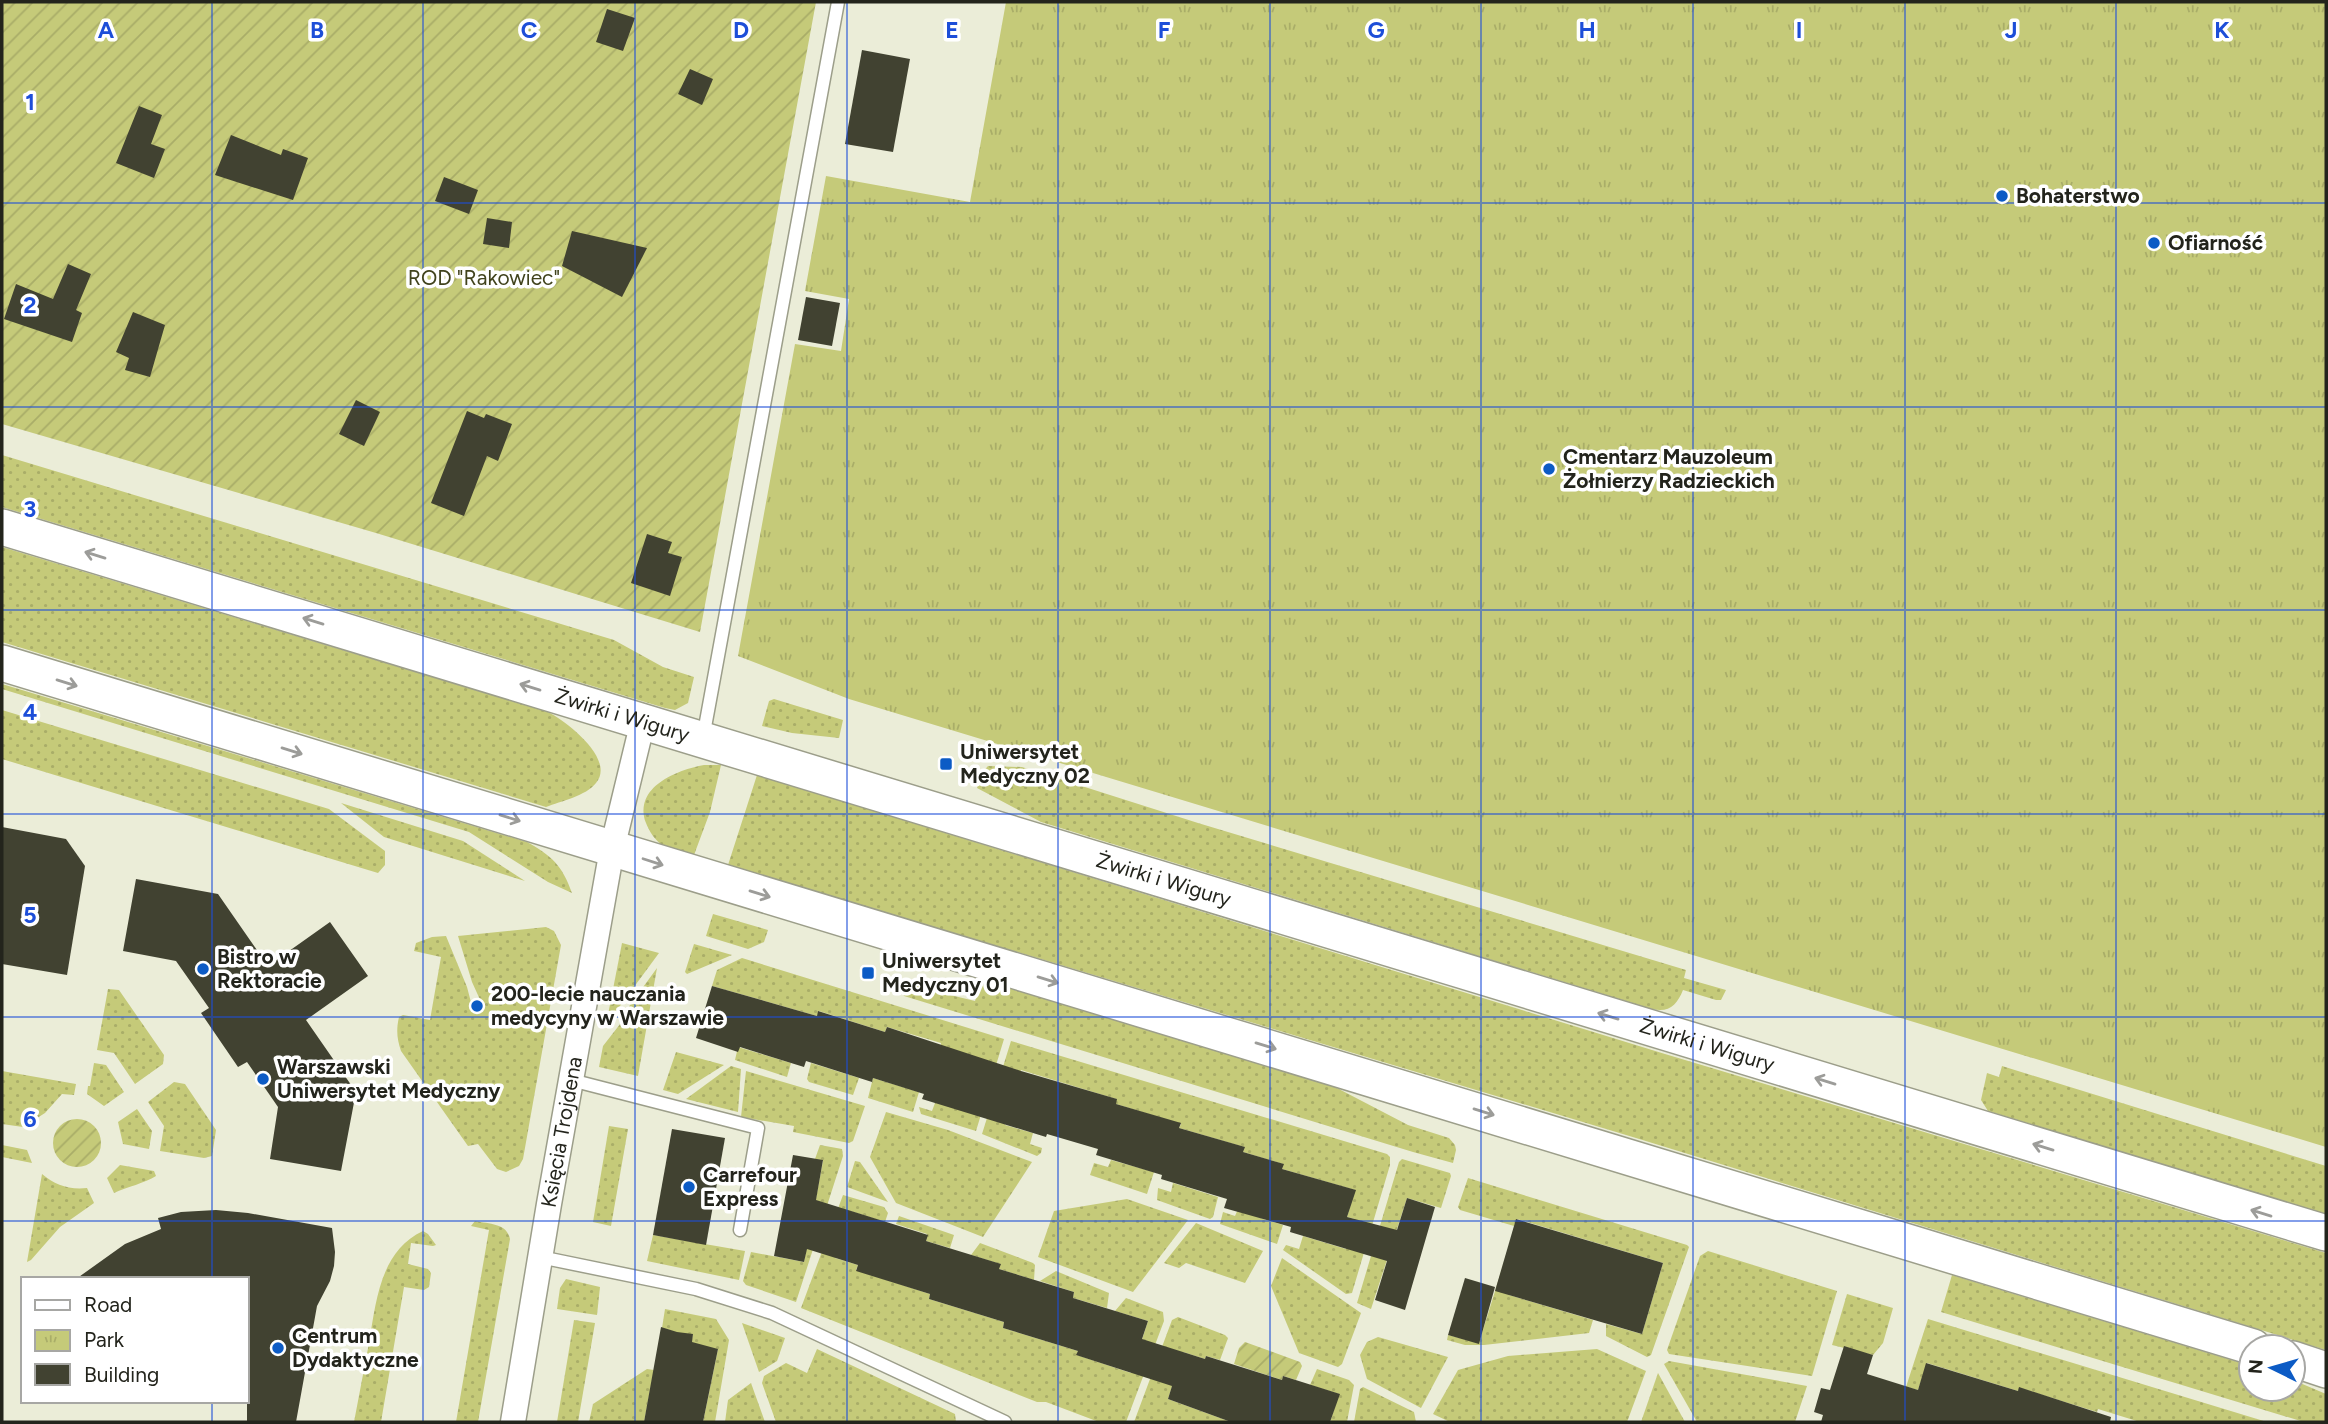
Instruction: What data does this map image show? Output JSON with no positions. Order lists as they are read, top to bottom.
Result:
{
  "streets": {
    "main road": ["Żwirki i Wigury"],
    "street": ["Księcia Trojdena"]
  },
  "crossings": [
    ["Żwirki i Wigury", "Księcia Trojdena"]
  ],
  "parks": ["ROD \"Rakowiec\""],
  "places": {
    "other": [
      "Bohaterstwo",
      "Ofiarność",
      "Cmentarz Mauzoleum Żołnierzy Radzieckich",
      "Bistro w Rektoracie",
      "200-lecie nauczania medycyny w Warszawie",
      "Warszawski Uniwersytet Medyczny",
      "Carrefour Express",
      "Centrum Dydaktyczne"
    ],
    "transit": ["Uniwersytet Medyczny 02", "Uniwersytet Medyczny 01"]
  },
  "legend": ["Road", "Park", "Building"],
  "north": "left",
  "grid": {
    "columns": [
      "A",
      "B",
      "C",
      "D",
      "E",
      "F",
      "G",
      "H",
      "I",
      "J",
      "K"
    ],
    "rows": [
      "1",
      "2",
      "3",
      "4",
      "5",
      "6"
    ]
  }
}
